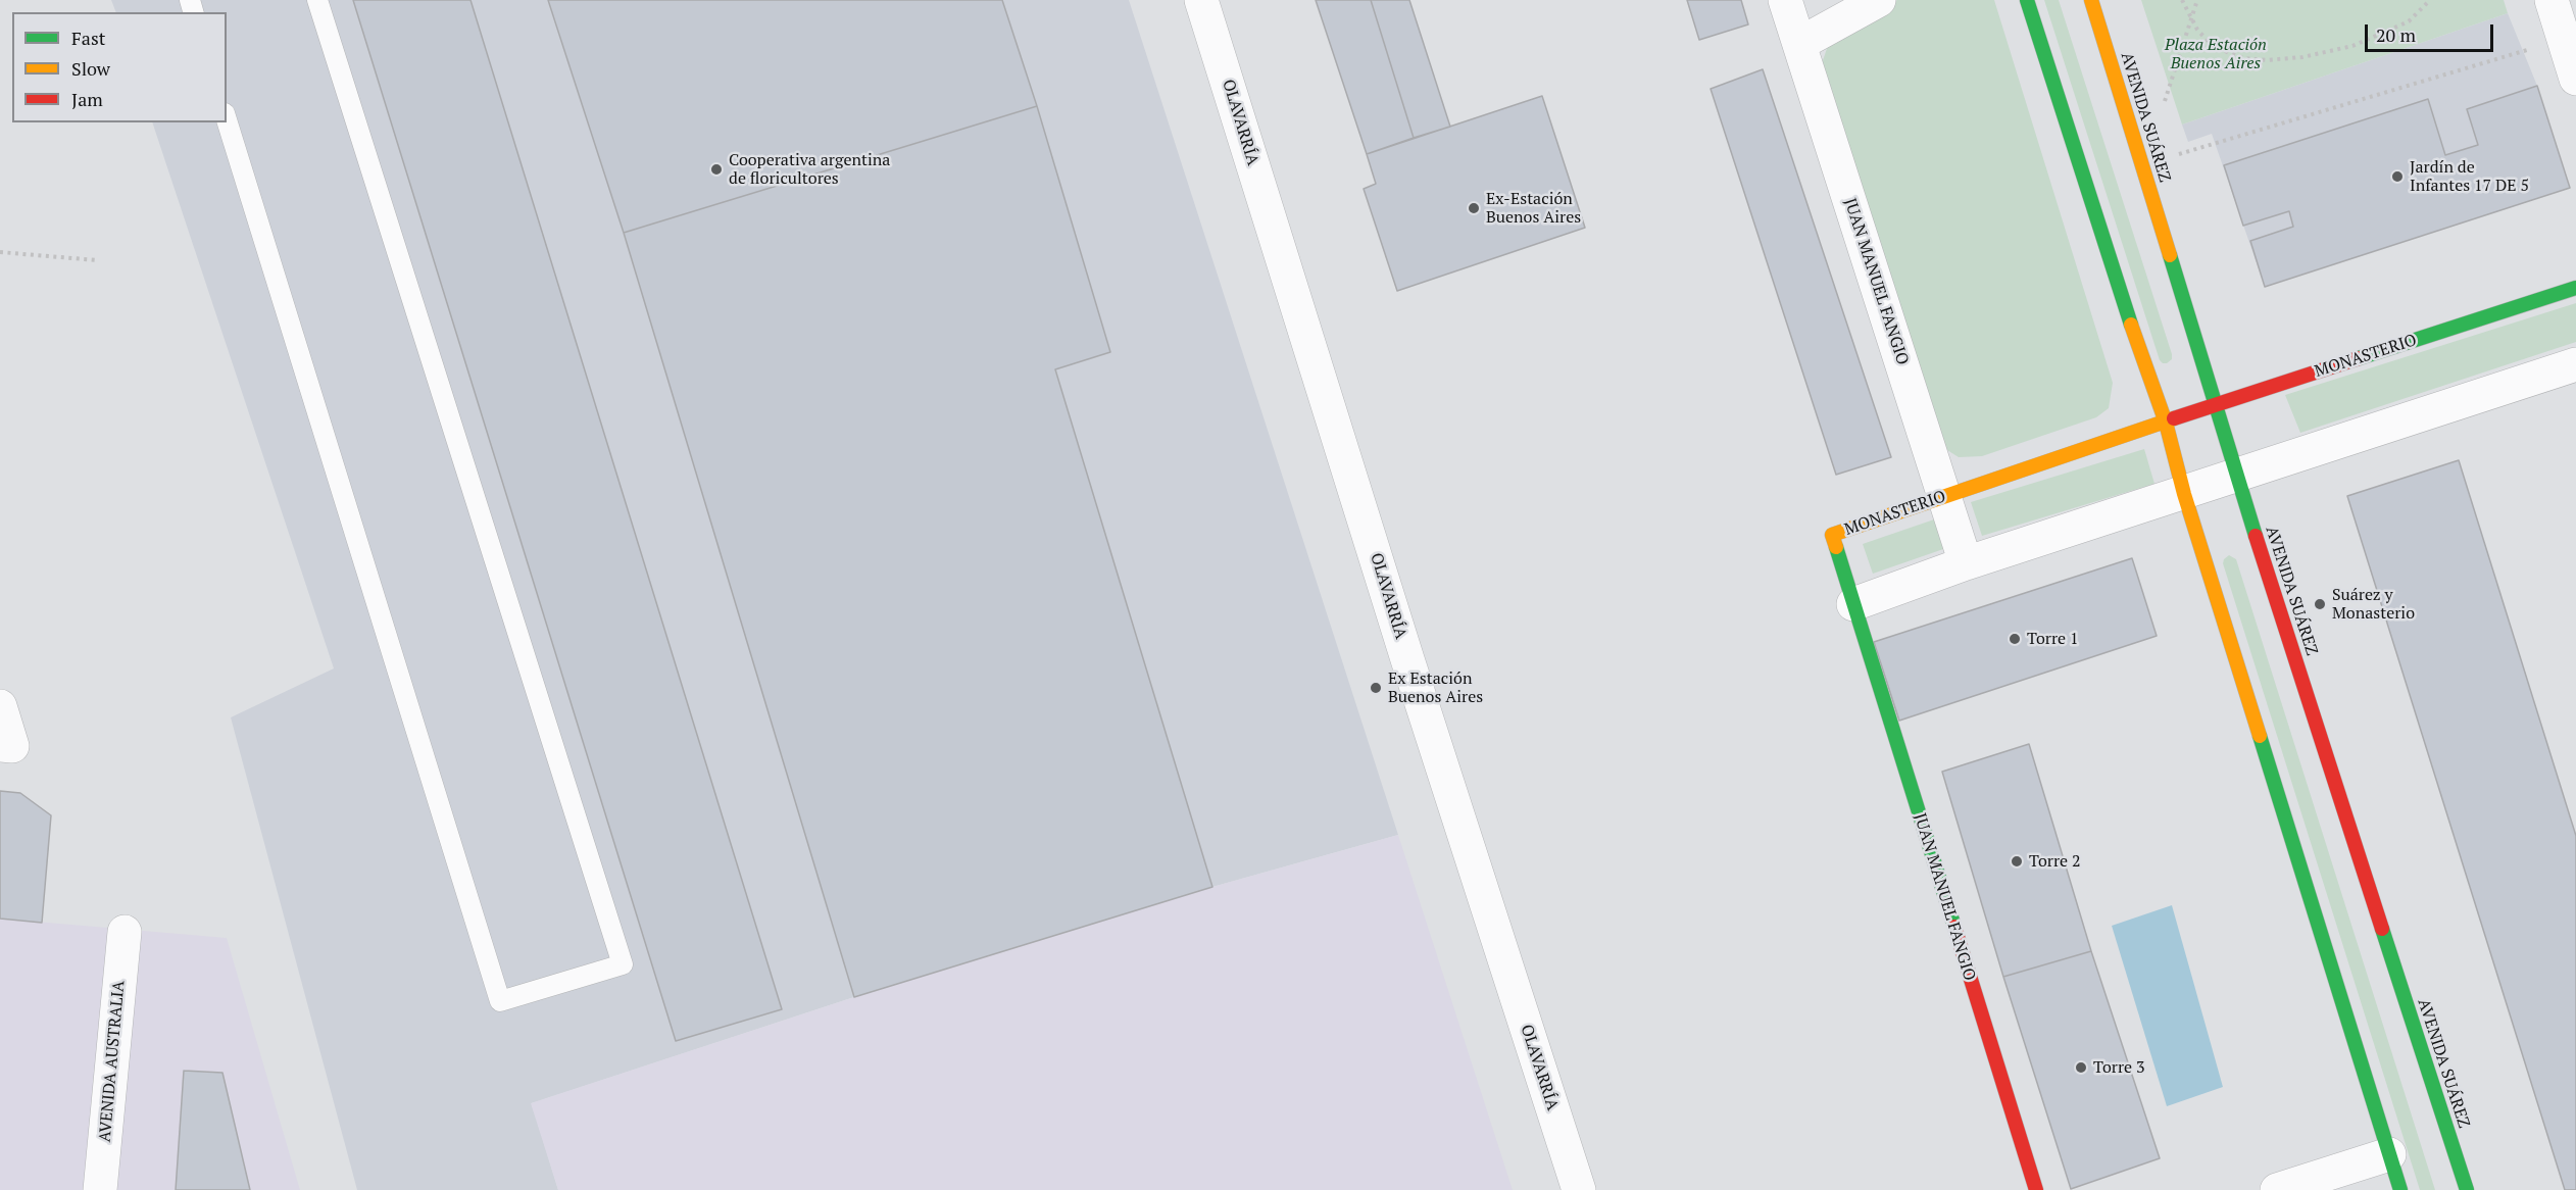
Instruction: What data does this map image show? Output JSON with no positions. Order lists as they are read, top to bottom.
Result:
{
  "streets": {
    "street": [
      "AVENIDA SUÁREZ",
      "OLAVARRÍA",
      "JUAN MANUEL FANGIO",
      "MONASTERIO",
      "AVENIDA AUSTRALIA"
    ]
  },
  "crossings": [
    ["AVENIDA SUÁREZ", "MONASTERIO"],
    ["JUAN MANUEL FANGIO", "MONASTERIO"]
  ],
  "parks": ["Plaza Estación Buenos Aires"],
  "places": [
    "Cooperativa argentina de floricultores",
    "Jardín de Infantes 17 DE 5",
    "Ex-Estación Buenos Aires",
    "Suárez y Monasterio",
    "Torre 1",
    "Ex Estación Buenos Aires",
    "Torre 2",
    "Torre 3"
  ],
  "legend": ["Fast", "Slow", "Jam"],
  "scale_bar": "20 m"
}
